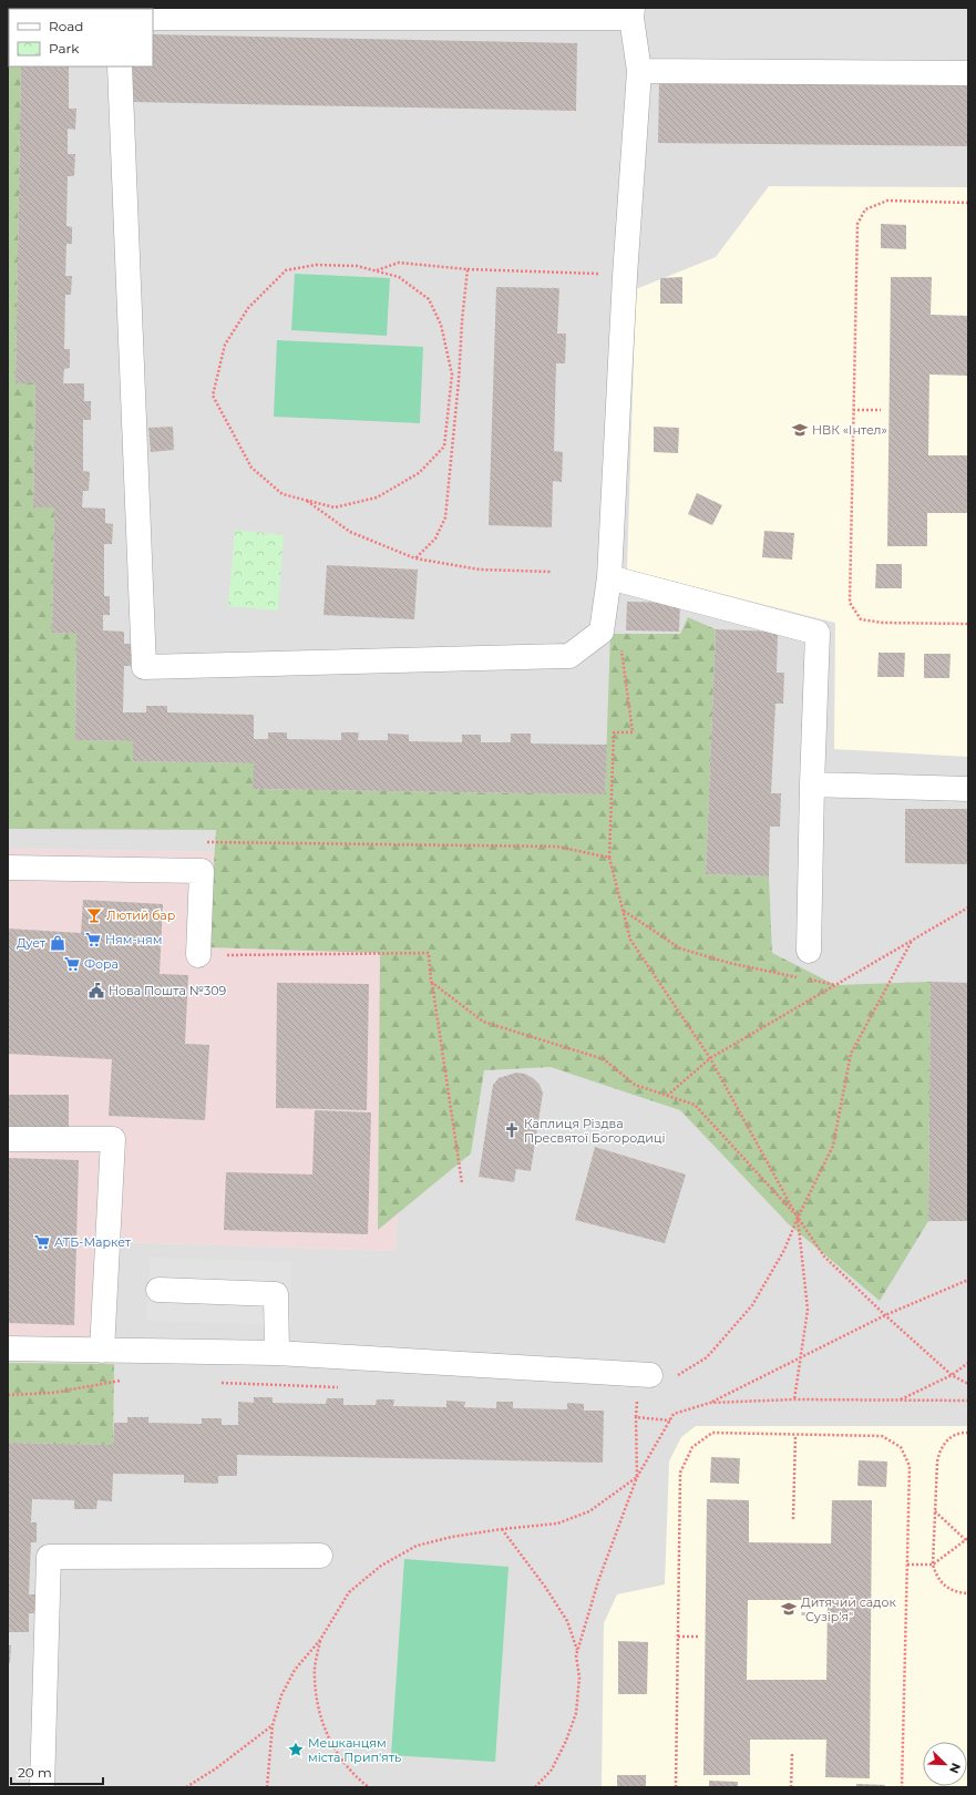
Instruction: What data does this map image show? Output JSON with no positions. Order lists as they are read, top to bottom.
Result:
{
  "places": {
    "school or university": ["НВК «Інтел»", "Дитячий садок \"Сузір'я\""],
    "bar": ["Лютий бар"],
    "supermarket": ["Ням-ням", "Фора", "АТБ-Маркет"],
    "shop": ["Дует"],
    "public building": ["Нова Пошта №309"],
    "church": ["Каплиця Різдва Пресвятої Богородиці"],
    "place": ["Мешканцям міста Прип'ять"]
  },
  "legend": ["Road", "Park"],
  "scale_bar": "20 m",
  "north": "bottom right"
}
